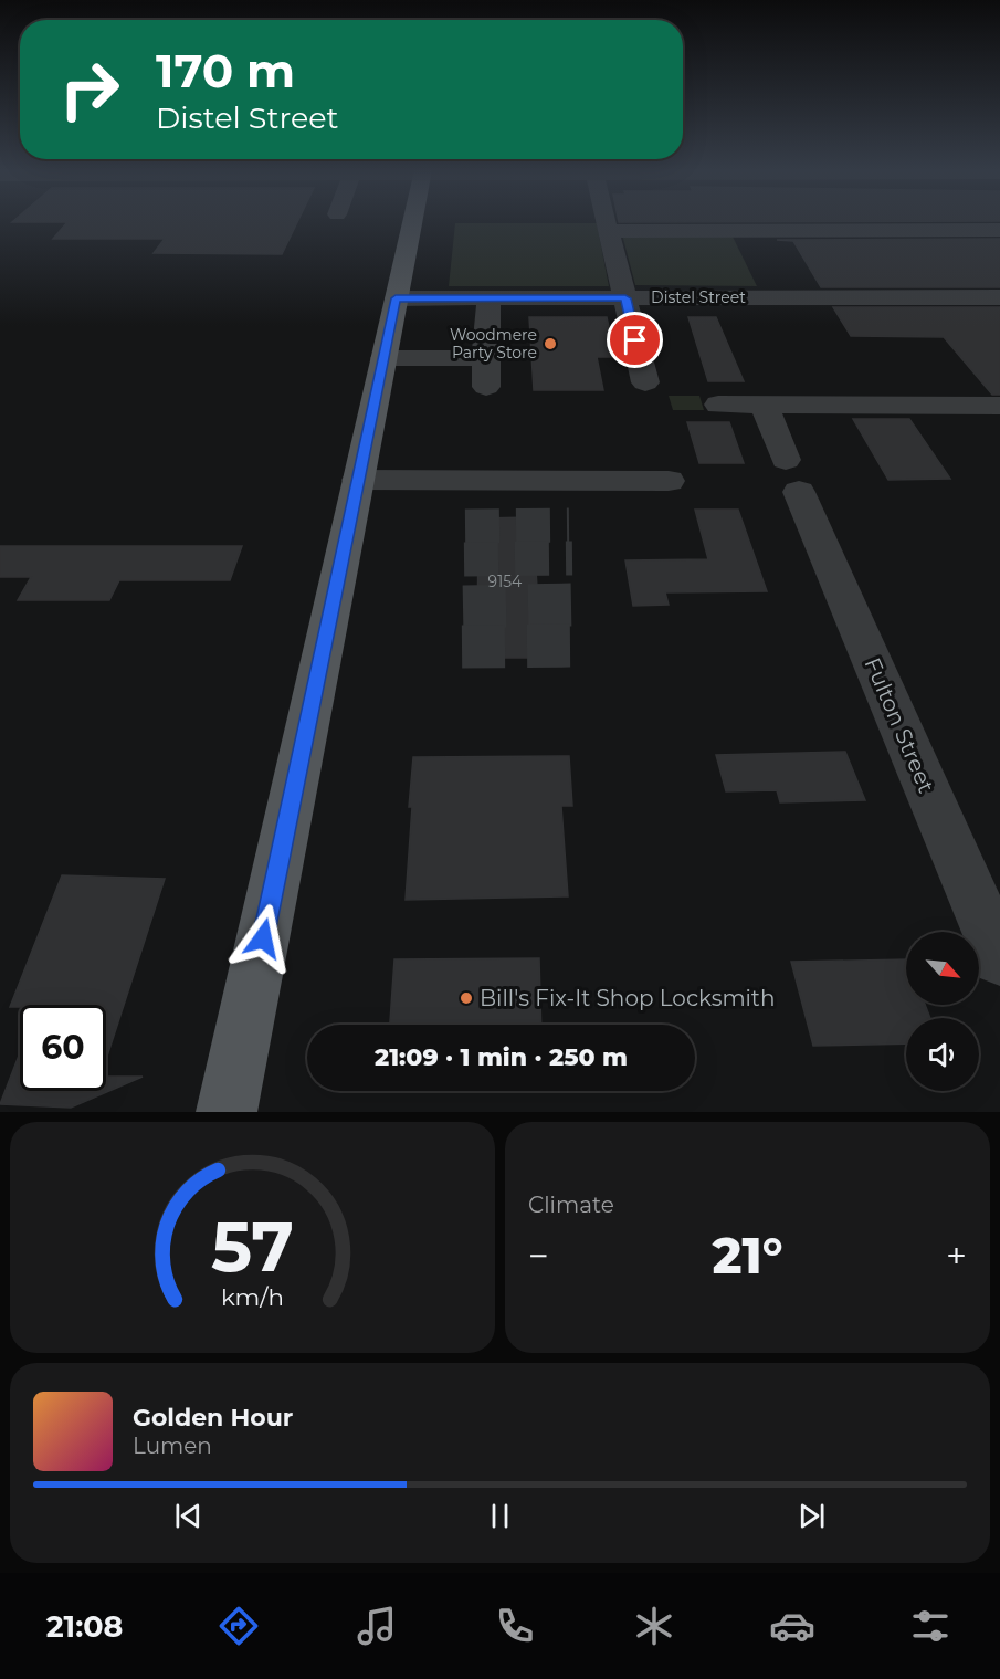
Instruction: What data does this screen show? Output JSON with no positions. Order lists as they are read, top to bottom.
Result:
{
  "streets": {
    "street": ["Distel Street", "Fulton Street"]
  },
  "places": ["Woodmere Party Store", "Bill's Fix-It Shop Locksmith"],
  "house_numbers": ["9154"],
  "north": "bottom right",
  "page": {
    "turn": ["170 m", "Distel Street"],
    "limit": "60",
    "trip": "21:09 · 1 min · 250 m",
    "tile": "Climate",
    "heat": ["−", "21°", "+"],
    "song": ["Golden Hour", "Lumen"],
    "tabs": "21:08",
    "gauge": ["57", "km/h"]
  }
}
